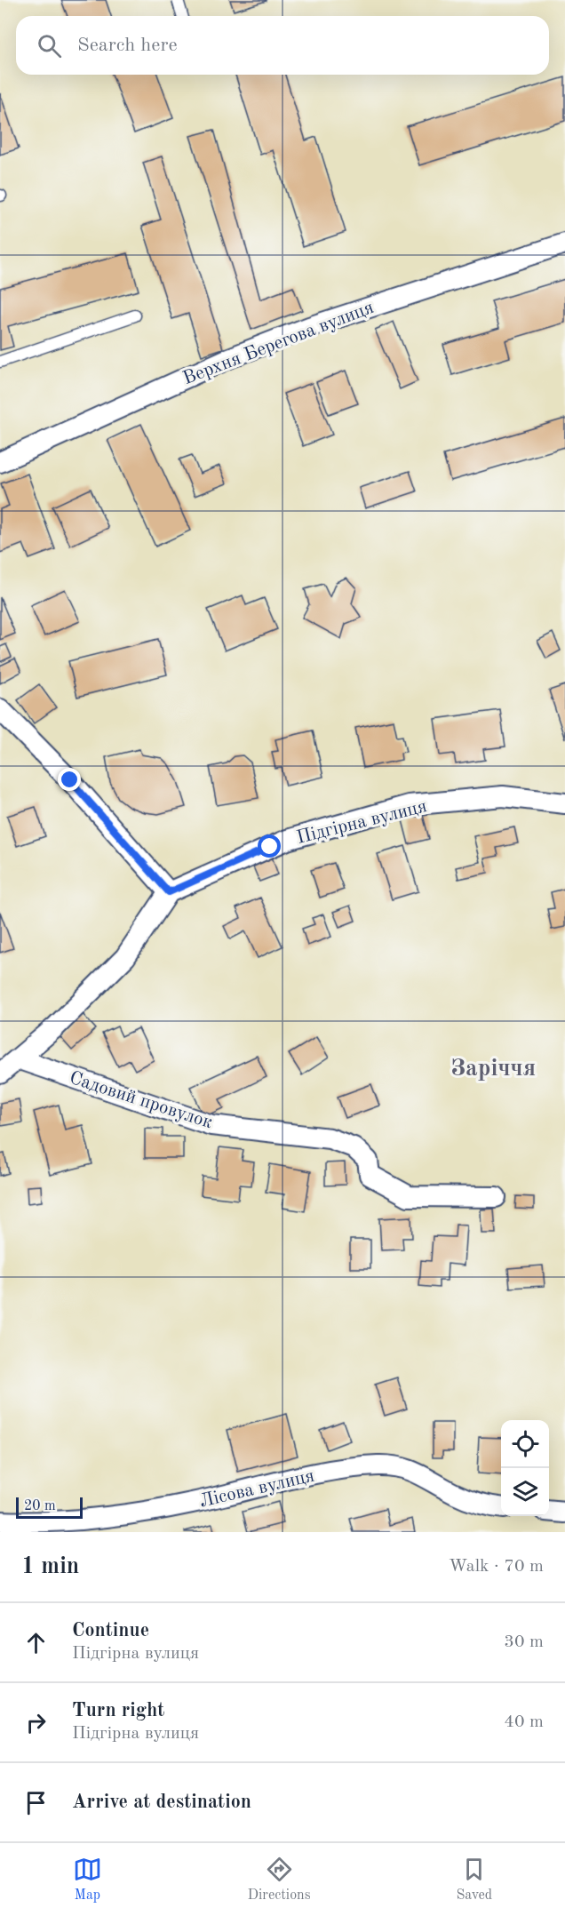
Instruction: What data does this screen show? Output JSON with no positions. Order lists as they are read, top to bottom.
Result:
{
  "streets": {
    "street": [
      "Верхня Берегова вулиця",
      "Підгірна вулиця",
      "Садовий провулок",
      "Лісова вулиця"
    ]
  },
  "districts": ["Заріччя"],
  "scale_bar": "20 m",
  "page": {
    "search": "Search here",
    "scale": "20 m",
    "heading": ["1 min", "Walk · 70 m"],
    "list": [
      ["Continue", "Підгірна вулиця", "30 m"],
      ["Turn right", "Підгірна вулиця", "40 m"],
      "Arrive at destination"
    ],
    "nav": ["Map", "Directions", "Saved"]
  }
}
